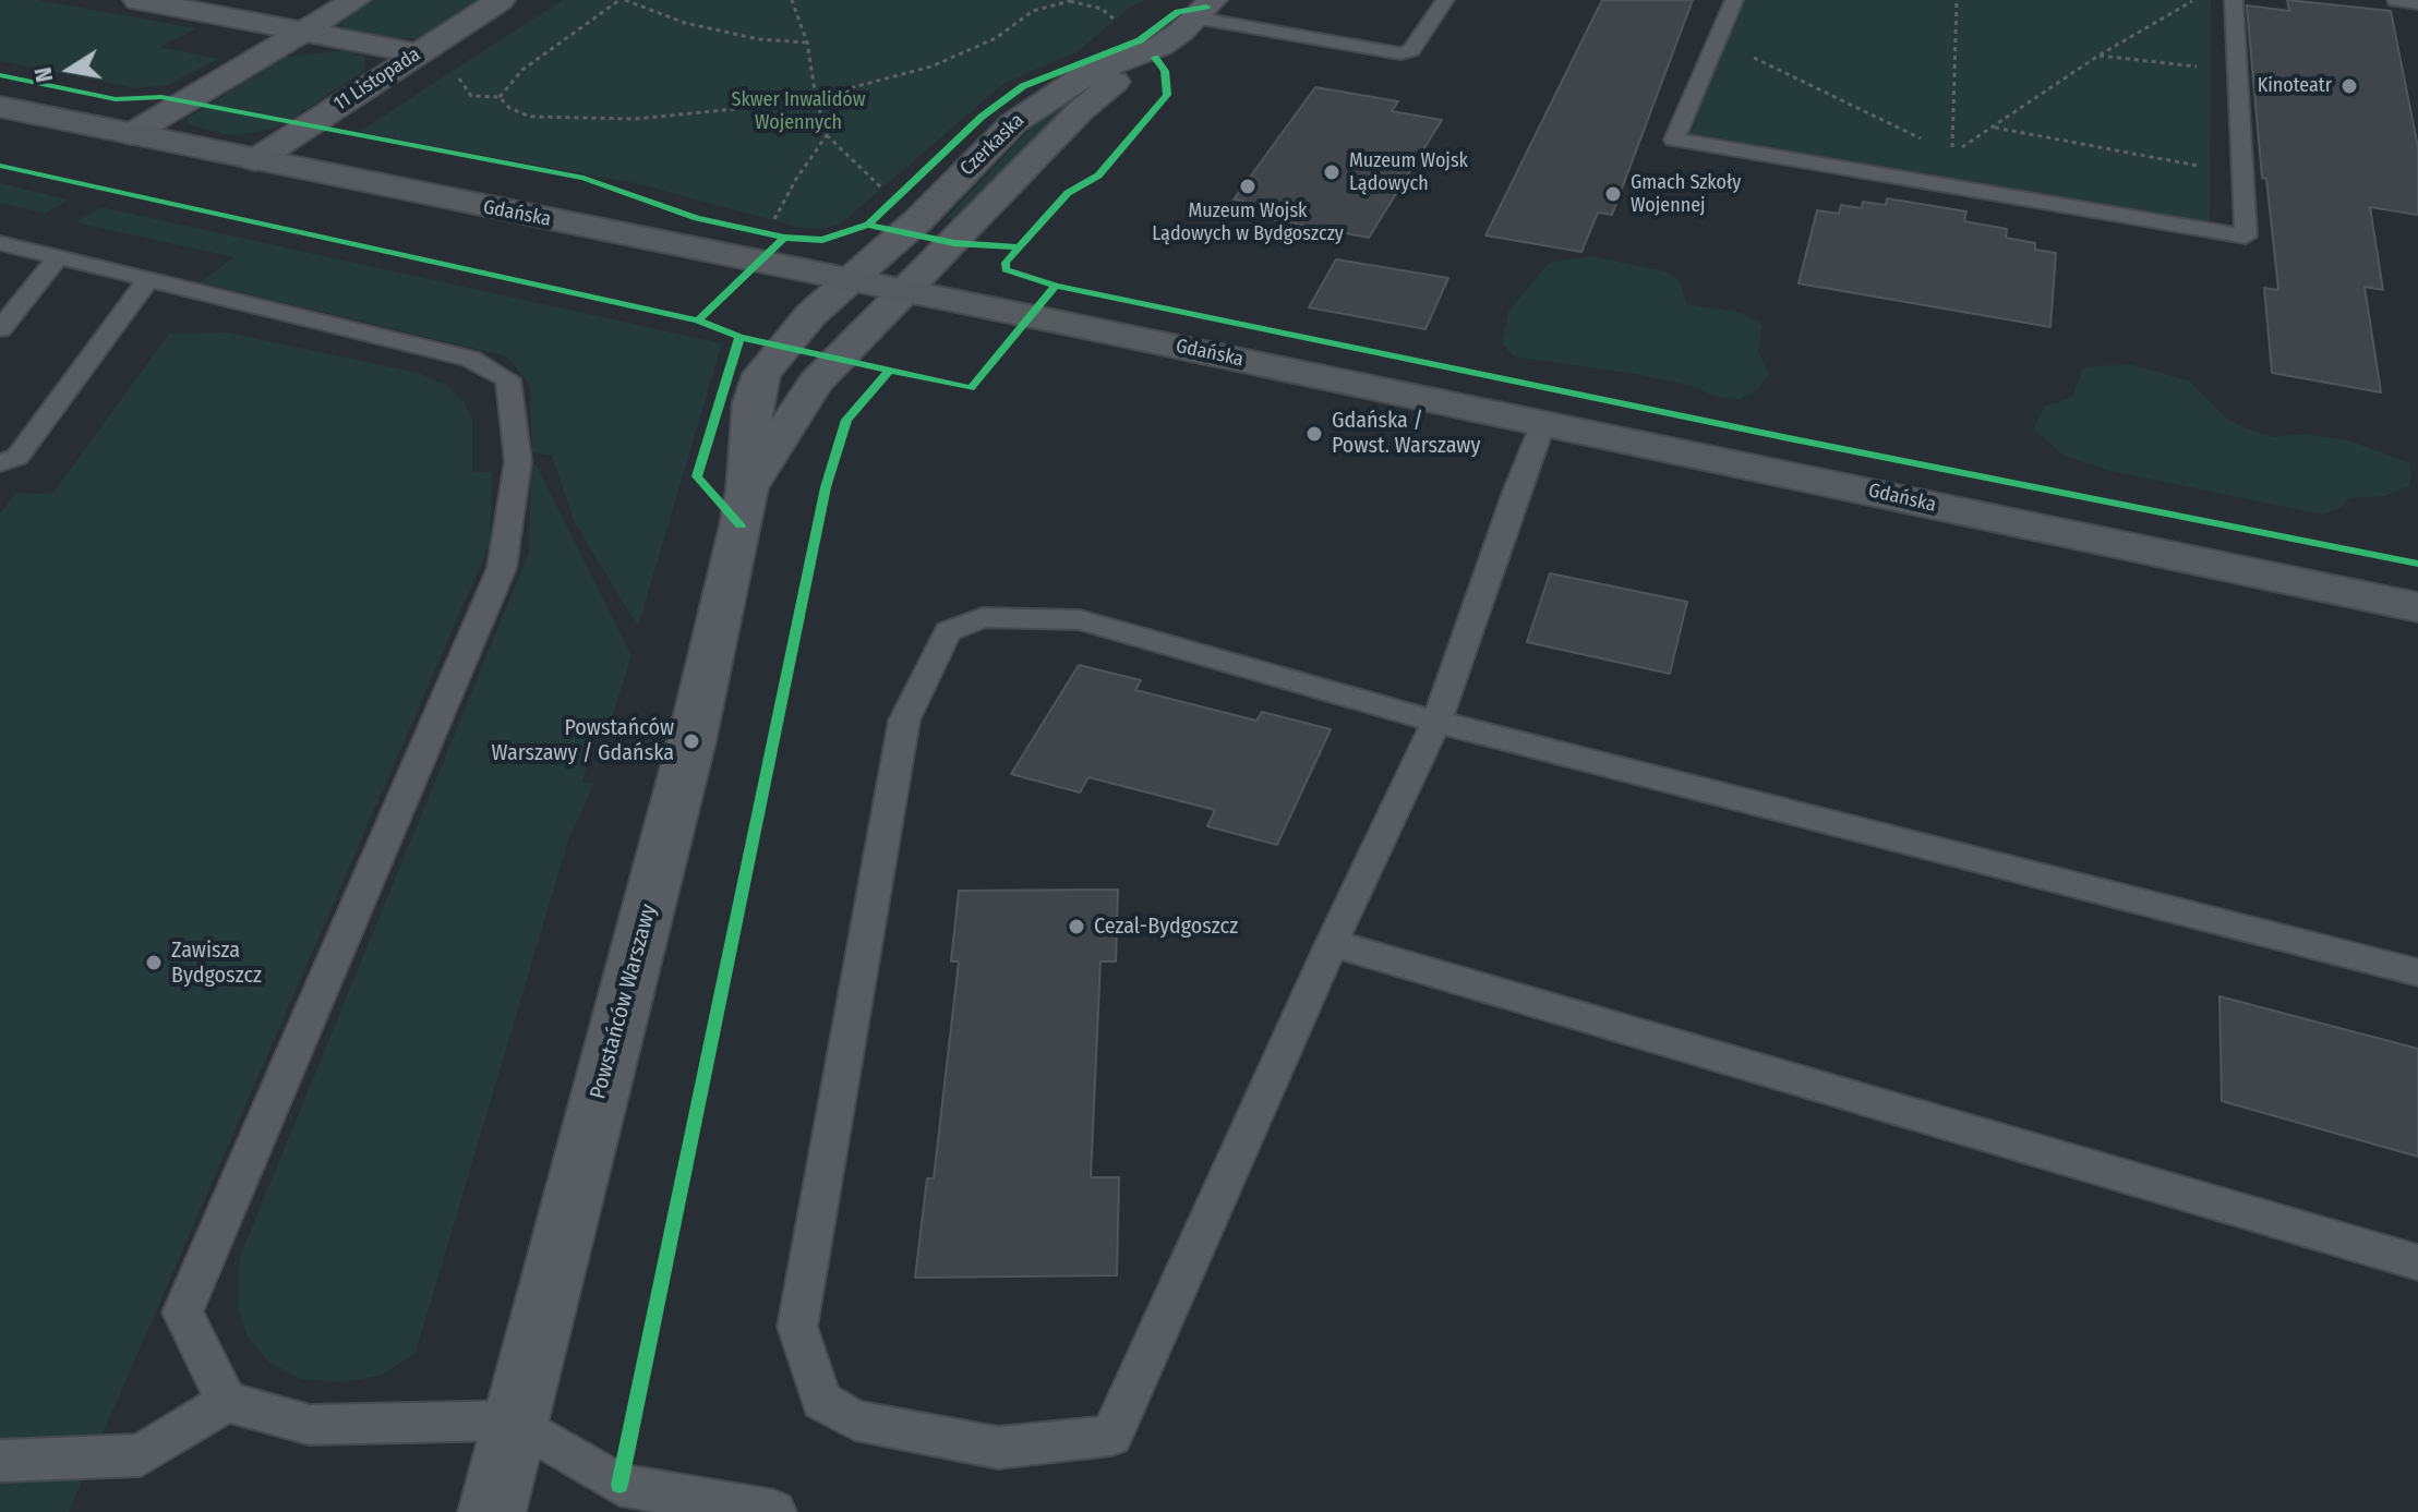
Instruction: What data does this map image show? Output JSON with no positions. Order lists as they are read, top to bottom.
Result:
{
  "streets": {
    "main road": ["Gdańska"],
    "street": ["11 Listopada", "Czerkaska", "Powstańców Warszawy"]
  },
  "crossings": [
    ["11 Listopada", "Gdańska"],
    ["Czerkaska", "Gdańska"],
    ["Czerkaska", "Powstańców Warszawy"],
    ["Gdańska", "Powstańców Warszawy"]
  ],
  "parks": ["Skwer Inwalidów Wojennych"],
  "places": [
    "Kinoteatr",
    "Muzeum Wojsk Lądowych",
    "Muzeum Wojsk Lądowych w Bydgoszczy",
    "Gmach Szkoły Wojennej",
    "Gdańska / Powst. Warszawy",
    "Powstańców Warszawy / Gdańska",
    "Cezal-Bydgoszcz",
    "Zawisza Bydgoszcz"
  ],
  "north": "left"
}
